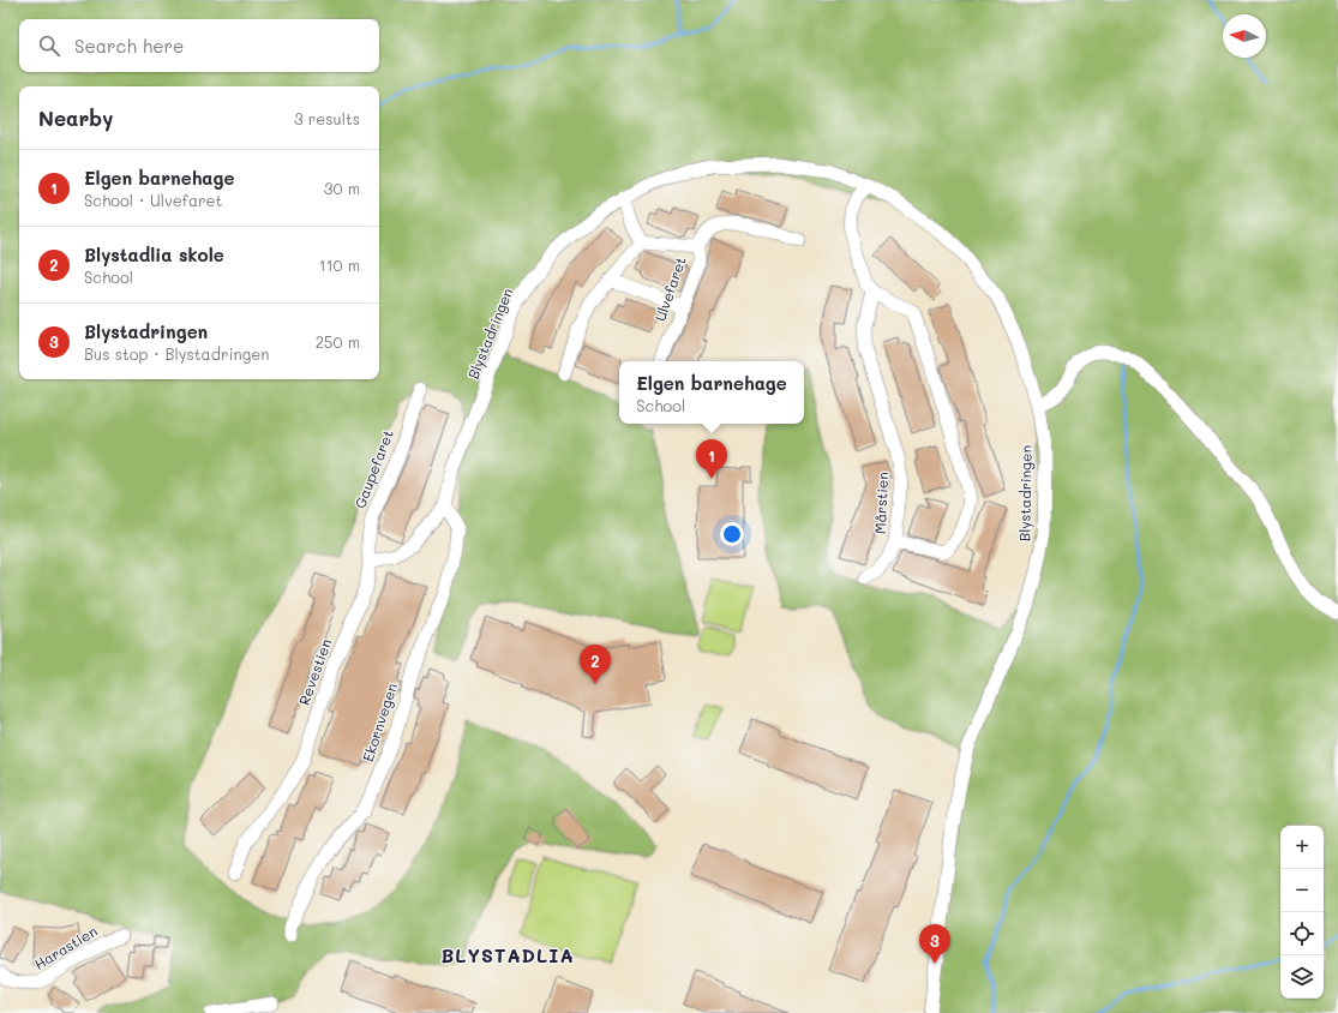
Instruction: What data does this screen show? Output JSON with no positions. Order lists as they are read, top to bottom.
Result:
{
  "streets": {
    "street": [
      "Ulvefaret",
      "Blystadringen",
      "Gaupefaret",
      "Mårstien",
      "Revestien",
      "Ekornvegen",
      "Harastien"
    ]
  },
  "crossings": [
    ["Blystadringen", "Ekornvegen"],
    ["Gaupefaret", "Revestien"]
  ],
  "districts": ["BLYSTADLIA"],
  "north": "left",
  "page": {
    "search": "Search here",
    "heading": ["Nearby", "3 results"],
    "list": [
      {
        "mark": "1",
        "name": "Elgen barnehage",
        "note": "School · Ulvefaret",
        "value": "30 m"
      },
      {
        "mark": "2",
        "name": "Blystadlia skole",
        "note": "School",
        "value": "110 m"
      },
      {
        "mark": "3",
        "name": "Blystadringen",
        "note": "Bus stop · Blystadringen",
        "value": "250 m"
      }
    ],
    "popup": ["Elgen barnehage", "School"],
    "pins": ["1", "2", "3"],
    "map_buttons": ["+", "−"]
  }
}
